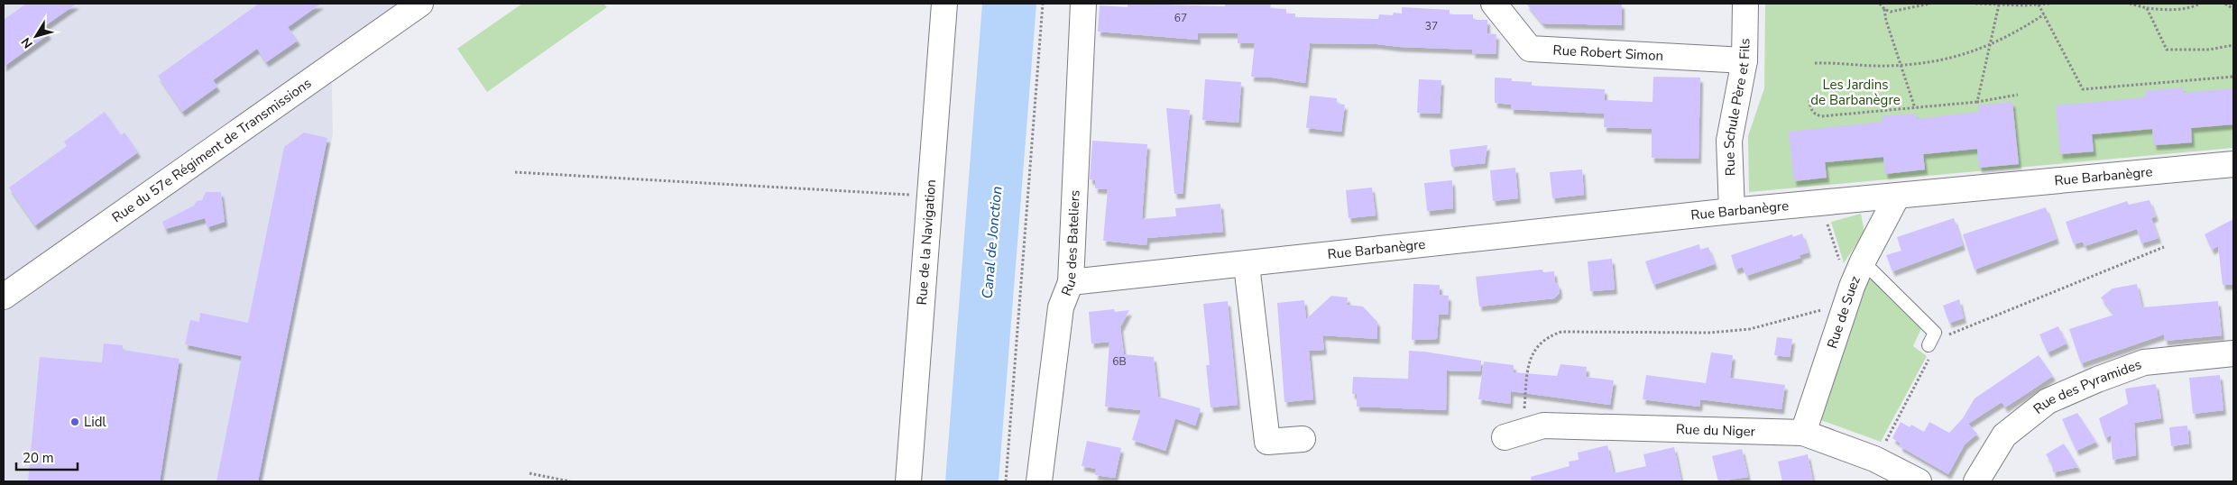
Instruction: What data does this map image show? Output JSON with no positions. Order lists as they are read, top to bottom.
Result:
{
  "streets": {
    "street": [
      "Rue Robert Simon",
      "Rue Schule Père et Fils",
      "Rue du 57e Régiment de Transmissions",
      "Rue Barbanègre",
      "Rue de la Navigation",
      "Rue des Bateliers",
      "Rue de Suez",
      "Rue des Pyramides",
      "Rue du Niger"
    ]
  },
  "crossings": [
    ["Rue Robert Simon", "Rue Schule Père et Fils"],
    ["Rue Schule Père et Fils", "Rue Barbanègre"],
    ["Rue Barbanègre", "Rue des Bateliers"],
    ["Rue Barbanègre", "Rue de Suez"],
    ["Rue de Suez", "Rue du Niger"]
  ],
  "water": ["Canal de Jonction"],
  "parks": ["Les Jardins de Barbanègre"],
  "places": ["Lidl"],
  "house_numbers": ["67", "37", "6B"],
  "scale_bar": "20 m",
  "north": "bottom left"
}
